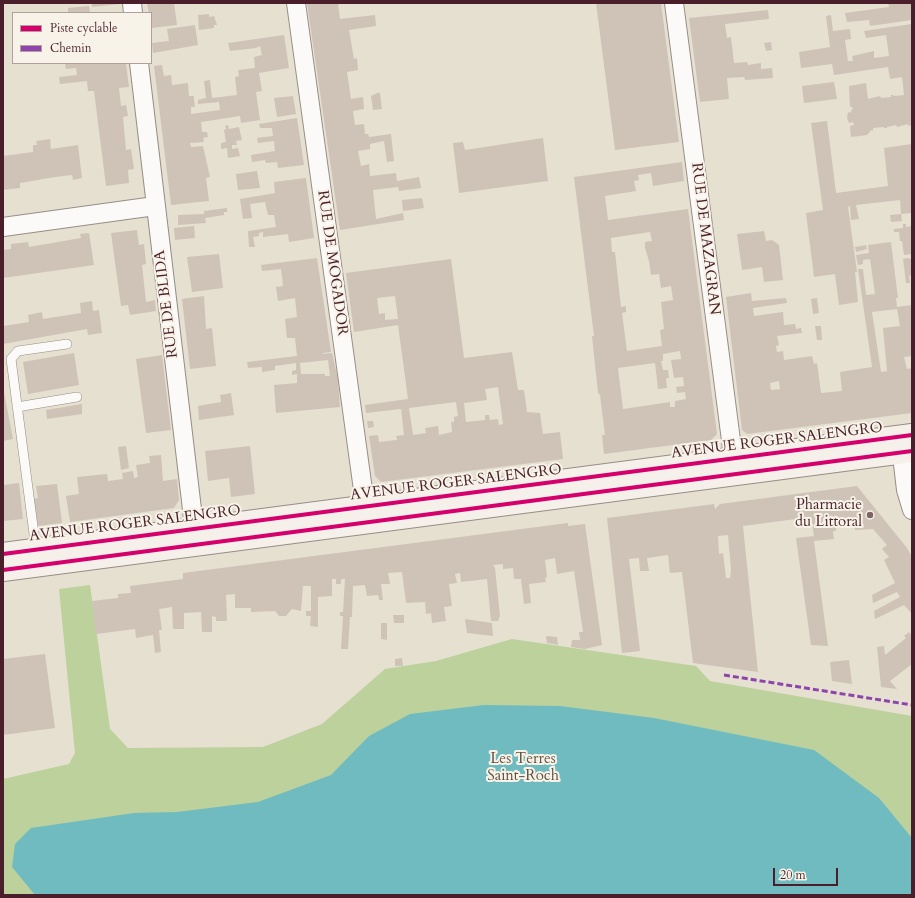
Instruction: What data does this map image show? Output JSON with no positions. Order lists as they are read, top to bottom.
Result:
{
  "streets": {
    "main road": ["AVENUE ROGER SALENGRO"],
    "street": ["RUE DE MAZAGRAN", "RUE DE MOGADOR", "RUE DE BLIDA"]
  },
  "crossings": [
    ["RUE DE MAZAGRAN", "AVENUE ROGER SALENGRO"],
    ["RUE DE MOGADOR", "AVENUE ROGER SALENGRO"],
    ["RUE DE BLIDA", "AVENUE ROGER SALENGRO"]
  ],
  "parks": ["Les Terres Saint-Roch"],
  "places": ["Pharmacie du Littoral"],
  "legend": ["Piste cyclable", "Chemin"],
  "scale_bar": "20 m"
}
